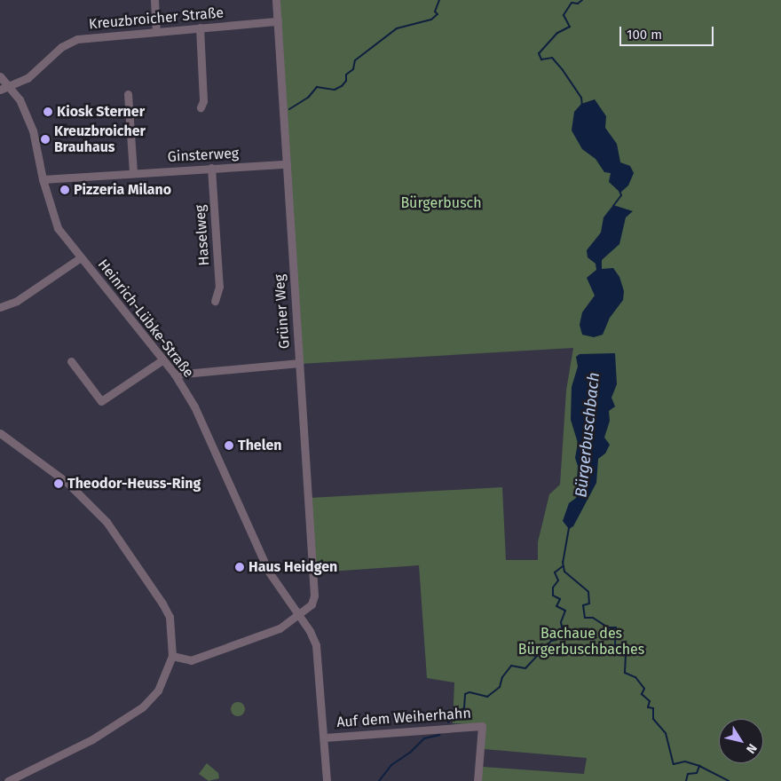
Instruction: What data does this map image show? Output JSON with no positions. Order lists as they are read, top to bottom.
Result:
{
  "streets": {
    "street": [
      "Kreuzbroicher Straße",
      "Ginsterweg",
      "Haselweg",
      "Grüner Weg",
      "Heinrich-Lübke-Straße",
      "Auf dem Weiherhahn"
    ]
  },
  "crossings": [
    ["Kreuzbroicher Straße", "Grüner Weg"],
    ["Kreuzbroicher Straße", "Heinrich-Lübke-Straße"],
    ["Ginsterweg", "Haselweg"],
    ["Ginsterweg", "Grüner Weg"],
    ["Ginsterweg", "Heinrich-Lübke-Straße"],
    ["Grüner Weg", "Heinrich-Lübke-Straße"],
    ["Heinrich-Lübke-Straße", "Auf dem Weiherhahn"]
  ],
  "water": ["Bürgerbuschbach"],
  "parks": ["Bürgerbusch", "Bachaue des Bürgerbuschbaches"],
  "places": [
    "Kiosk Sterner",
    "Kreuzbroicher Brauhaus",
    "Pizzeria Milano",
    "Thelen",
    "Theodor-Heuss-Ring",
    "Haus Heidgen"
  ],
  "scale_bar": "100 m",
  "north": "bottom right"
}
